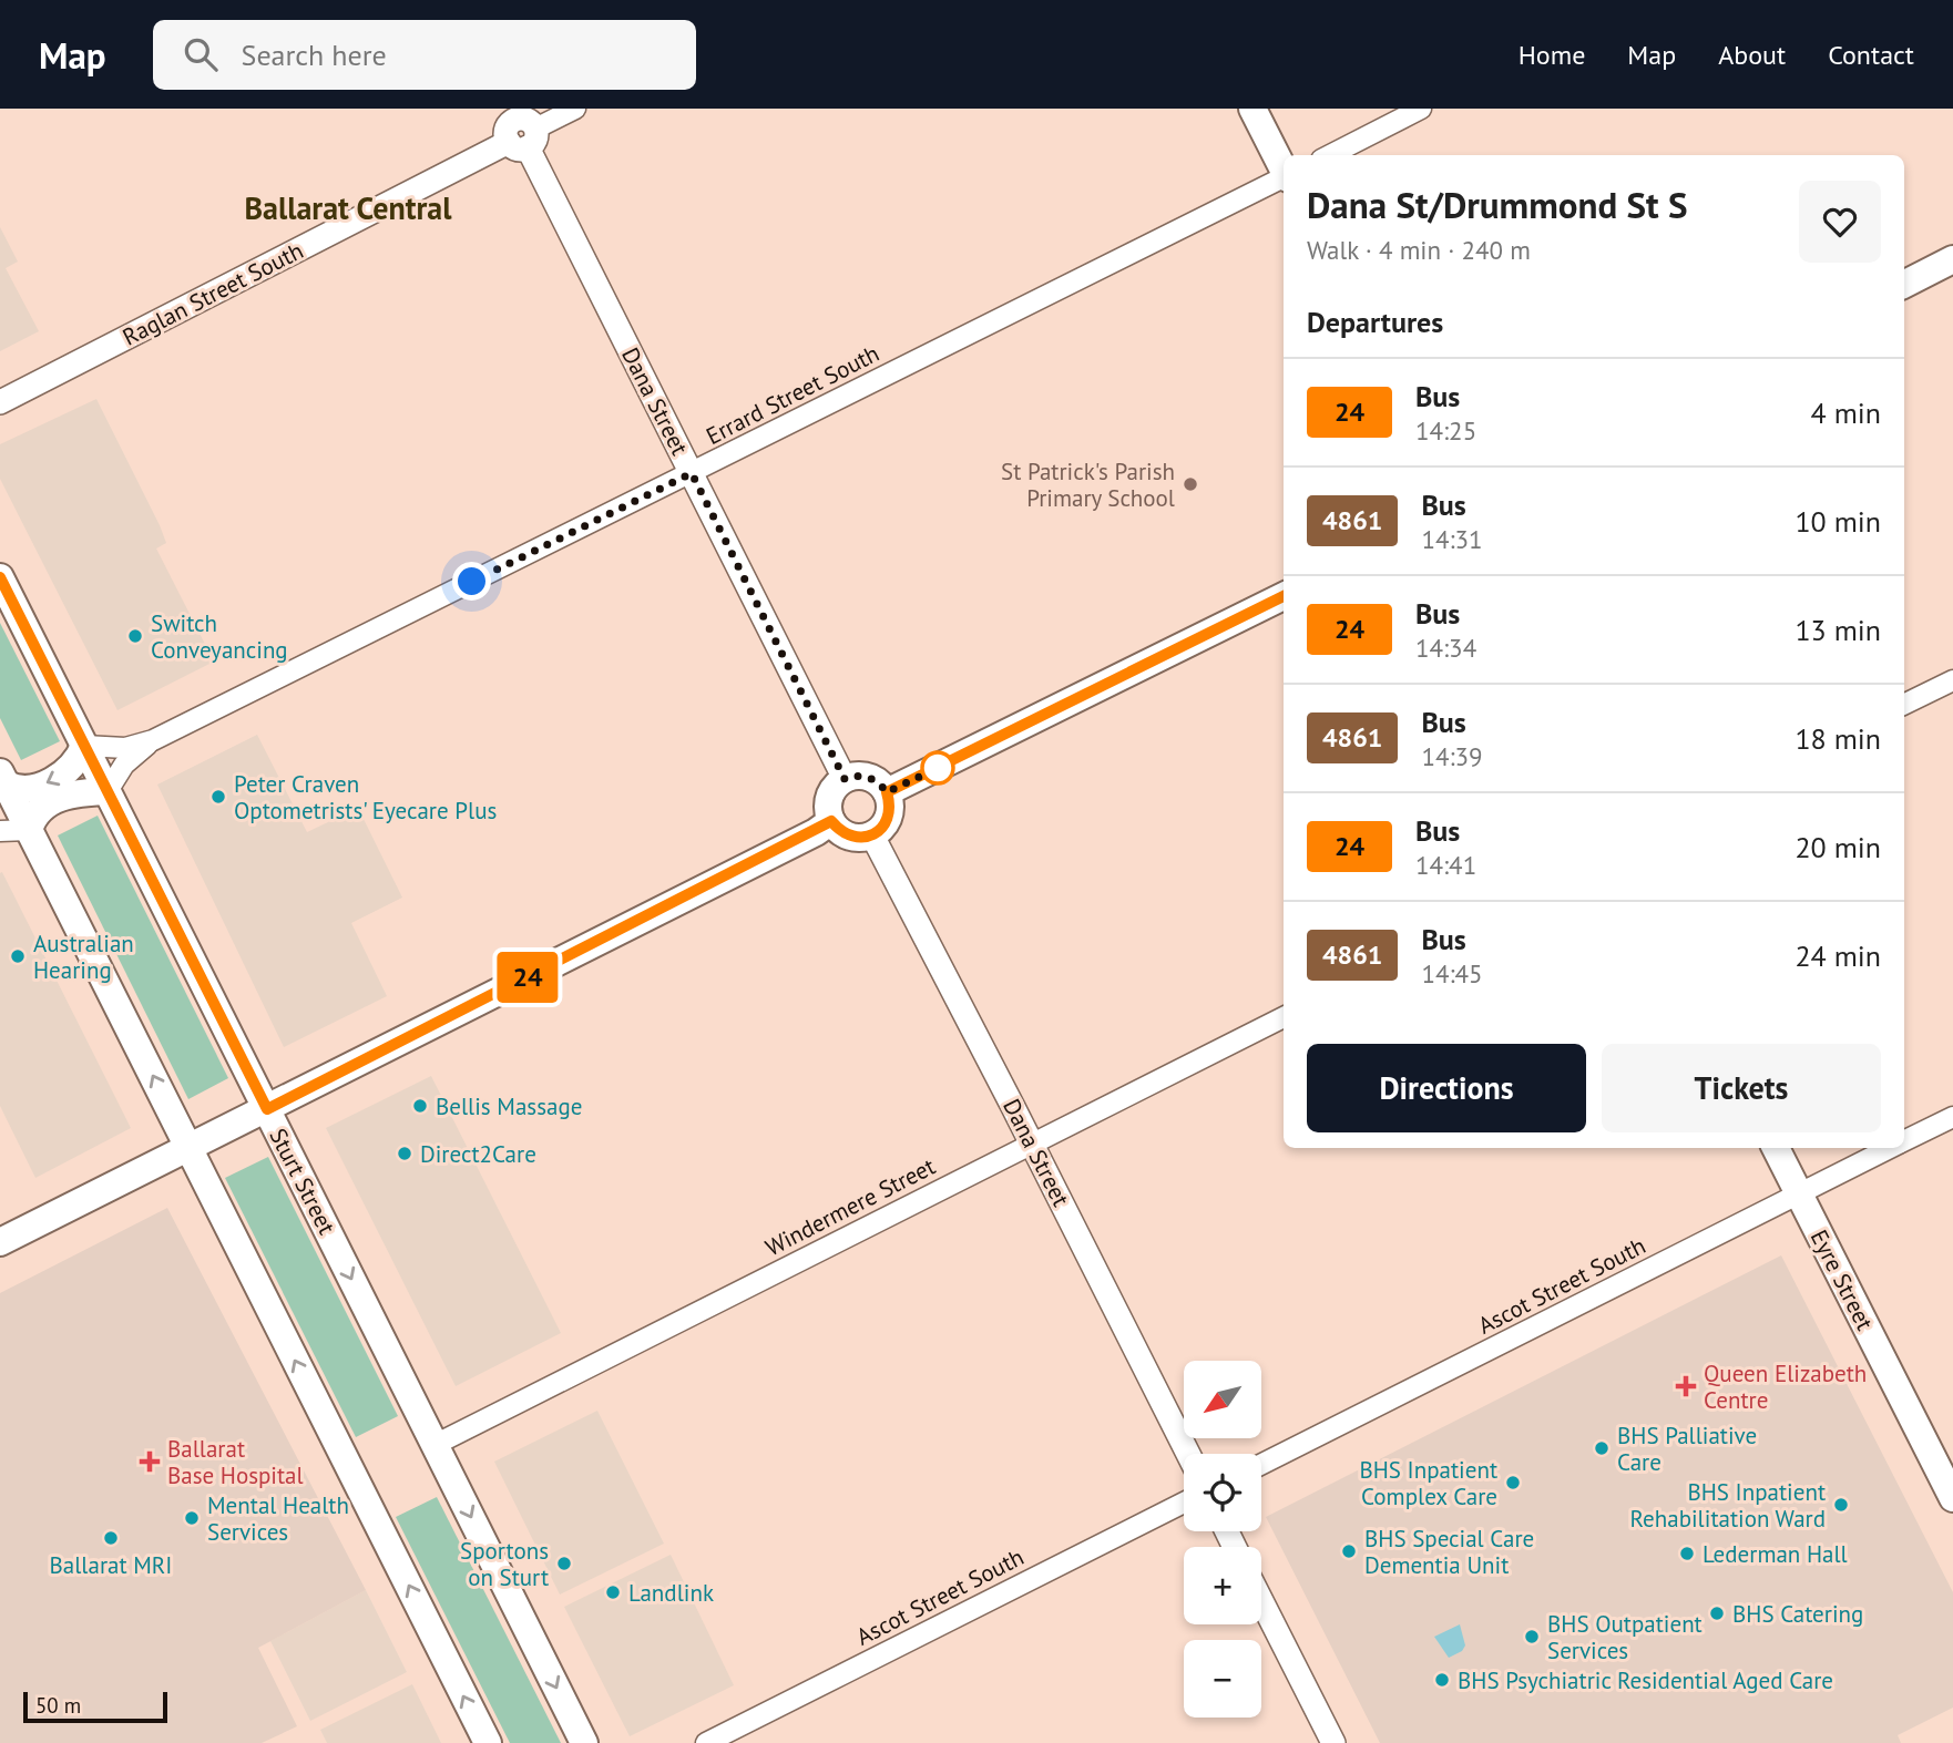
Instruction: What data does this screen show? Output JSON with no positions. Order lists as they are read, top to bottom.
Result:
{
  "streets": {
    "main road": ["Sturt Street", "Eyre Street"],
    "street": [
      "Raglan Street South",
      "Errard Street South",
      "Dana Street",
      "Windermere Street",
      "Ascot Street South"
    ]
  },
  "crossings": [
    ["Raglan Street South", "Dana Street"],
    ["Errard Street South", "Dana Street"],
    ["Errard Street South", "Sturt Street"],
    ["Dana Street", "Windermere Street"],
    ["Sturt Street", "Windermere Street"],
    ["Eyre Street", "Ascot Street South"]
  ],
  "districts": ["Ballarat Central"],
  "places": {
    "other": [
      "St Patrick's Parish Primary School",
      "Switch Conveyancing",
      "Peter Craven Optometrists' Eyecare Plus",
      "Australian Hearing",
      "Bellis Massage",
      "Direct2Care",
      "BHS Palliative Care",
      "BHS Inpatient Complex Care",
      "BHS Inpatient Rehabilitation Ward",
      "Mental Health Services",
      "Ballarat MRI",
      "BHS Special Care Dementia Unit",
      "Lederman Hall",
      "Sportons on Sturt",
      "Landlink",
      "BHS Catering",
      "BHS Outpatient Services",
      "BHS Psychiatric Residential Aged Care"
    ],
    "health": ["Queen Elizabeth Centre", "Ballarat Base Hospital"]
  },
  "lines": ["bus line 24"],
  "scale_bar": "50 m",
  "north": "bottom left",
  "page": {
    "header": "Map",
    "search": "Search here",
    "nav": [
      "Home",
      "Map",
      "About",
      "Contact"
    ],
    "on_map": "24",
    "heading": [
      ["Dana St/Drummond St S", "Walk · 4 min · 240 m"],
      "Departures"
    ],
    "list": [
      {
        "mark": "24",
        "name": "Bus",
        "note": "14:25",
        "value": "4 min"
      },
      {
        "mark": "4861",
        "name": "Bus",
        "note": "14:31",
        "value": "10 min"
      },
      {
        "mark": "24",
        "name": "Bus",
        "note": "14:34",
        "value": "13 min"
      },
      {
        "mark": "4861",
        "name": "Bus",
        "note": "14:39",
        "value": "18 min"
      },
      {
        "mark": "24",
        "name": "Bus",
        "note": "14:41",
        "value": "20 min"
      },
      {
        "mark": "4861",
        "name": "Bus",
        "note": "14:45",
        "value": "24 min"
      }
    ],
    "buttons": ["Directions", "Tickets"],
    "map_buttons": ["+", "−"],
    "scale": "50 m"
  }
}
